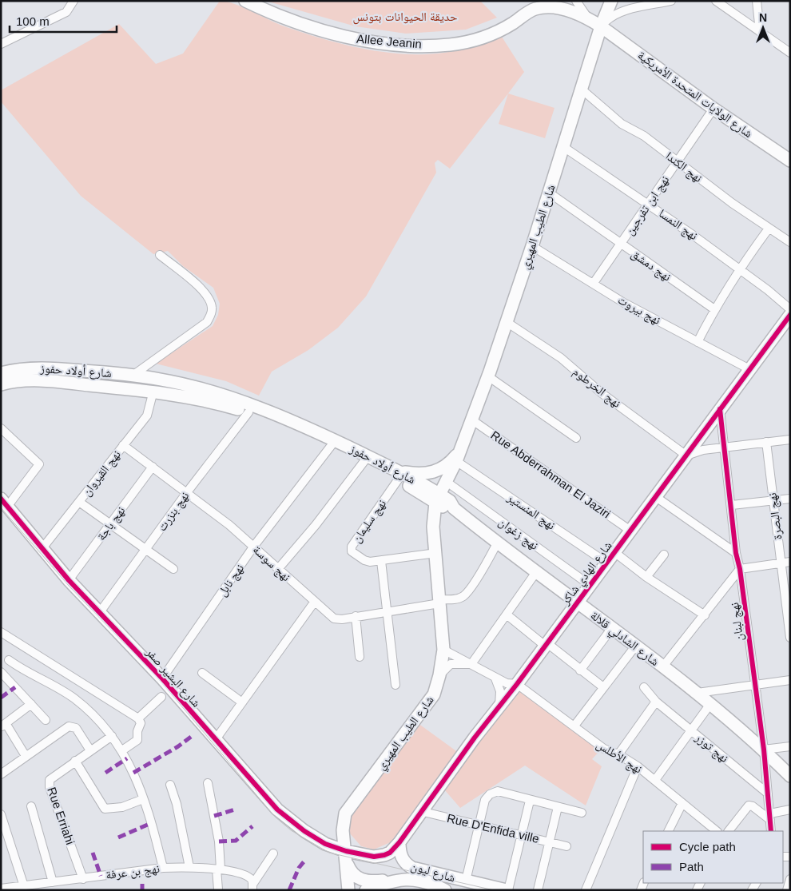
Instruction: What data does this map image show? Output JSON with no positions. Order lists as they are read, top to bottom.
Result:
{
  "streets": {
    "street": [
      "Allee Jeanin",
      "شارع الولايات المتحدة الأمريكية",
      "نهج الكندا",
      "نهج ابن تفرجين",
      "نهج النمسا",
      "شارع الطيب المهيري",
      "نهج دمشق",
      "نهج بيروت",
      "شارع أولاد حفوز",
      "نهج الخرطوم",
      "نهج القيروان",
      "Rue Abderrahman El Jaziri",
      "نهج بنزرت",
      "نهج المنستير",
      "نهج البصرة",
      "نهج سليمان",
      "نهج باجة",
      "نهج زغوان",
      "نهج سوسة",
      "شارع الهادي شاكر",
      "نهج نابل",
      "نهج لبنان",
      "شارع الشادلي قلالة",
      "شارع البشير صفر",
      "نهج توزر",
      "نهج الأطلس",
      "Rue Erriahi",
      "Rue D'Enfida ville",
      "نهج بن عرفة",
      "شارع ليون"
    ]
  },
  "crossings": [
    ["Allee Jeanin", "شارع الولايات المتحدة الأمريكية"],
    ["شارع الولايات المتحدة الأمريكية", "نهج ابن تفرجين"],
    ["شارع الولايات المتحدة الأمريكية", "شارع الطيب المهيري"],
    ["نهج الكندا", "نهج ابن تفرجين"],
    ["نهج الكندا", "شارع الطيب المهيري"],
    ["نهج ابن تفرجين", "نهج النمسا"],
    ["نهج ابن تفرجين", "نهج دمشق"],
    ["نهج ابن تفرجين", "نهج بيروت"],
    ["نهج النمسا", "شارع الطيب المهيري"],
    ["شارع الطيب المهيري", "نهج دمشق"],
    ["شارع الطيب المهيري", "نهج بيروت"],
    ["شارع الطيب المهيري", "شارع أولاد حفوز"],
    ["شارع الطيب المهيري", "نهج الخرطوم"],
    ["شارع الطيب المهيري", "Rue Abderrahman El Jaziri"],
    ["شارع الطيب المهيري", "نهج المنستير"],
    ["شارع الطيب المهيري", "نهج سليمان"],
    ["شارع الطيب المهيري", "نهج زغوان"],
    ["شارع الطيب المهيري", "نهج سوسة"],
    ["شارع الطيب المهيري", "شارع الهادي شاكر"],
    ["شارع الطيب المهيري", "شارع البشير صفر"],
    ["شارع الطيب المهيري", "نهج الأطلس"],
    ["نهج بيروت", "شارع الهادي شاكر"],
    ["شارع أولاد حفوز", "نهج القيروان"],
    ["شارع أولاد حفوز", "نهج بنزرت"],
    ["شارع أولاد حفوز", "نهج سليمان"],
    ["شارع أولاد حفوز", "نهج نابل"],
    ["شارع أولاد حفوز", "شارع الشادلي قلالة"],
    ["نهج الخرطوم", "شارع الهادي شاكر"],
    ["نهج القيروان", "نهج سوسة"],
    ["نهج القيروان", "شارع البشير صفر"],
    ["Rue Abderrahman El Jaziri", "شارع الهادي شاكر"],
    ["نهج بنزرت", "نهج سوسة"],
    ["نهج بنزرت", "شارع البشير صفر"],
    ["نهج المنستير", "شارع الهادي شاكر"],
    ["نهج باجة", "نهج سوسة"],
    ["نهج باجة", "شارع البشير صفر"],
    ["نهج زغوان", "شارع الهادي شاكر"],
    ["نهج سوسة", "نهج نابل"],
    ["نهج سوسة", "شارع الشادلي قلالة"],
    ["شارع الهادي شاكر", "نهج لبنان"],
    ["شارع الهادي شاكر", "شارع الشادلي قلالة"],
    ["شارع الهادي شاكر", "شارع البشير صفر"],
    ["شارع الهادي شاكر", "نهج الأطلس"],
    ["شارع الهادي شاكر", "Rue D'Enfida ville"],
    ["شارع الهادي شاكر", "شارع ليون"],
    ["نهج نابل", "شارع البشير صفر"],
    ["نهج لبنان", "شارع الشادلي قلالة"],
    ["نهج لبنان", "نهج توزر"],
    ["Rue Erriahi", "نهج بن عرفة"]
  ],
  "parks": ["حديقة الحيوانات بتونس"],
  "legend": ["Cycle path", "Path"],
  "scale_bar": "100 m",
  "north": "top"
}
